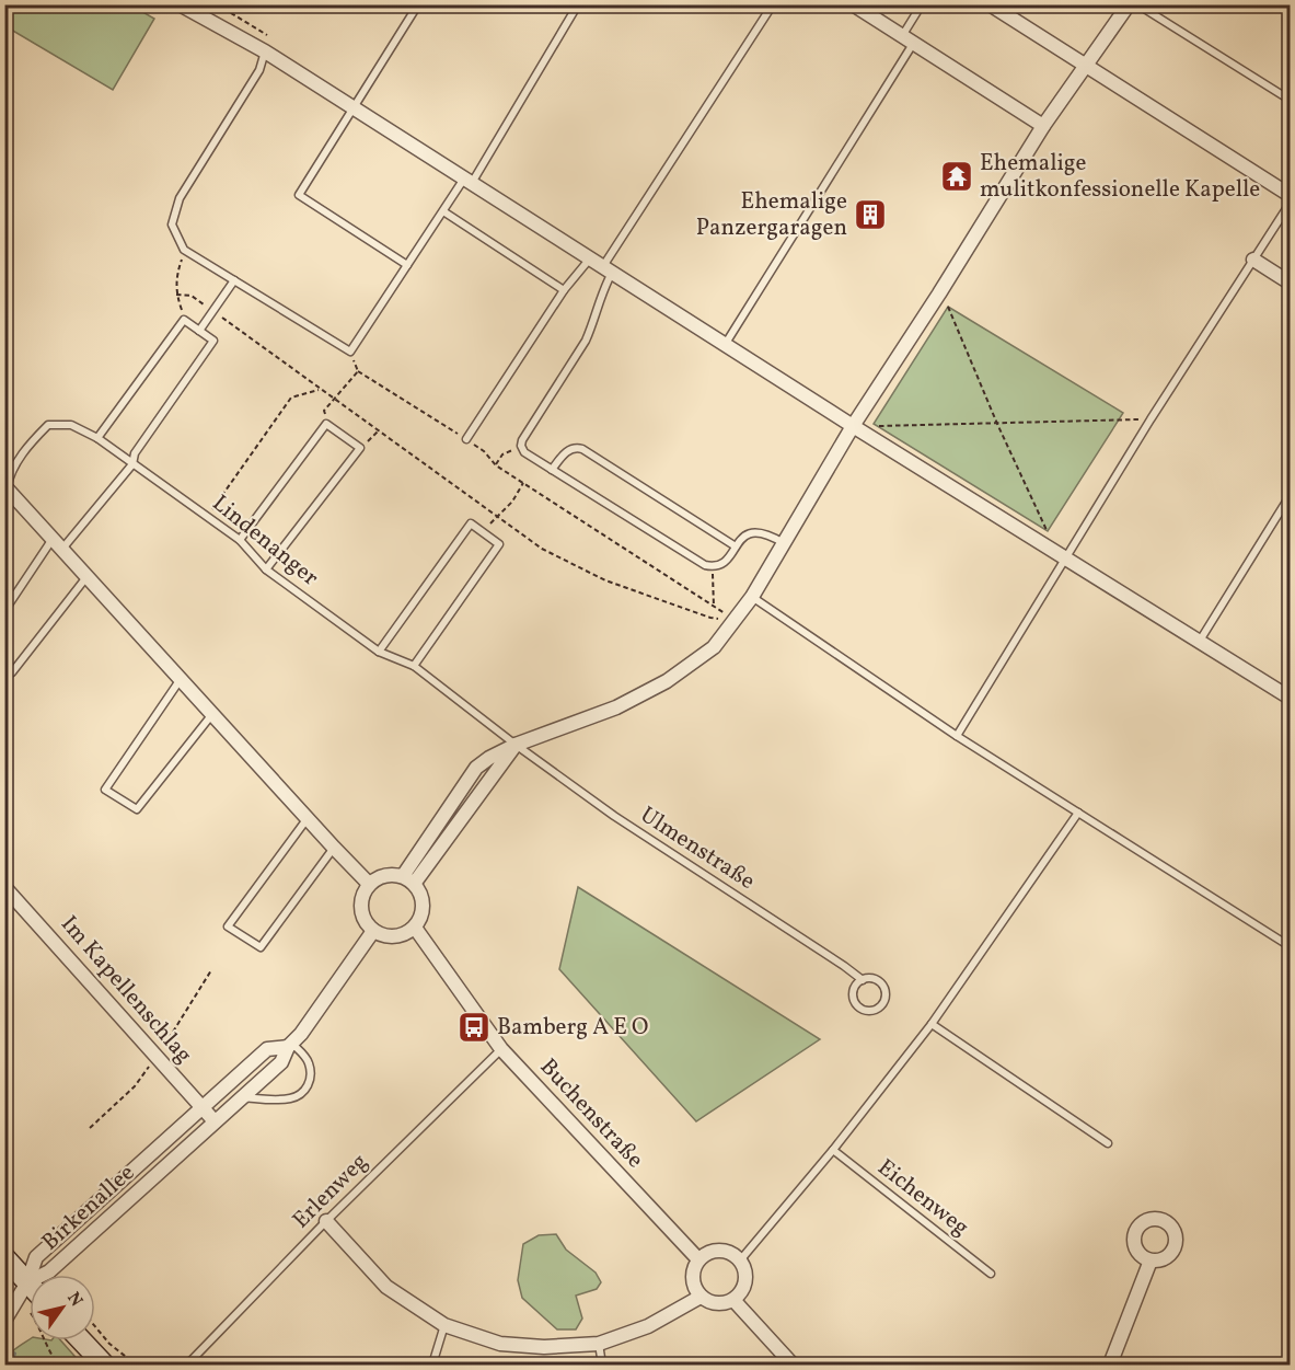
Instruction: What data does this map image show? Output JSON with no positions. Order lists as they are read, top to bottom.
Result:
{
  "streets": {
    "street": ["Im Kapellenschlag", "Buchenstraße", "Birkenallee"],
    "lane": [
      "Lindenanger",
      "Ulmenstraße",
      "Erlenweg",
      "Eichenweg"
    ]
  },
  "crossings": [
    ["Lindenanger", "Ulmenstraße"],
    ["Im Kapellenschlag", "Birkenallee"],
    ["Buchenstraße", "Erlenweg"],
    ["Buchenstraße", "Birkenallee"]
  ],
  "places": {
    "temple": ["Ehemalige mulitkonfessionelle Kapelle"],
    "building": ["Ehemalige Panzergaragen"],
    "bus stop": ["Bamberg A E O"]
  },
  "north": "top right"
}
